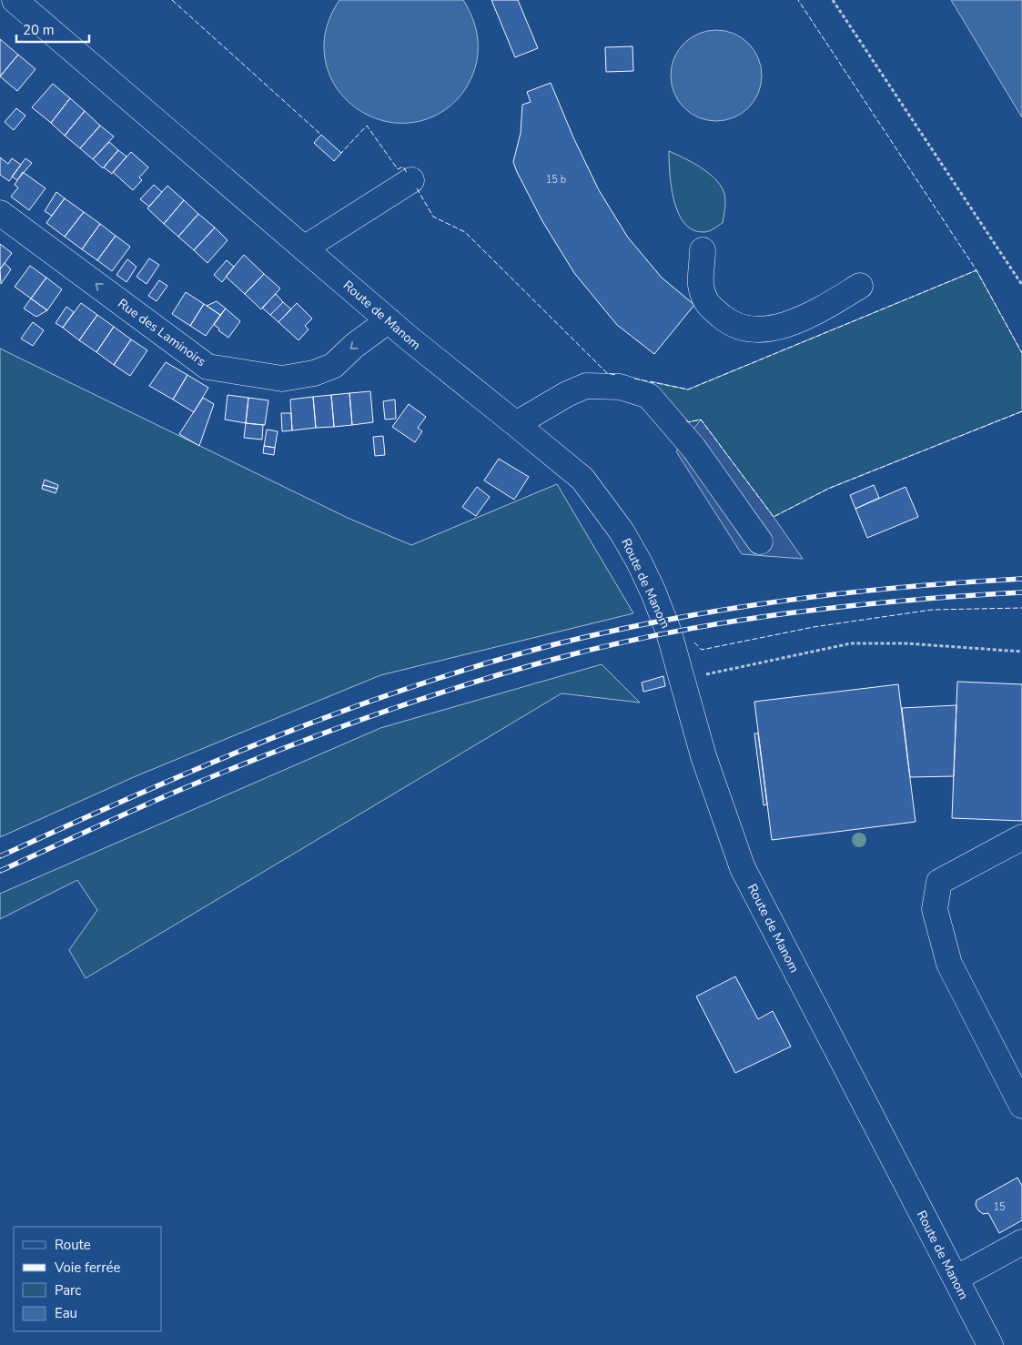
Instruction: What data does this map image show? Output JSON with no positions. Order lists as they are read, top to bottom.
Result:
{
  "streets": {
    "street": ["Route de Manom", "Rue des Laminoirs"]
  },
  "crossings": [
    ["Route de Manom", "Rue des Laminoirs"]
  ],
  "one_way": ["Rue des Laminoirs"],
  "house_numbers": ["15 b", "15"],
  "legend": [
    "Route",
    "Voie ferrée",
    "Parc",
    "Eau"
  ],
  "scale_bar": "20 m"
}
